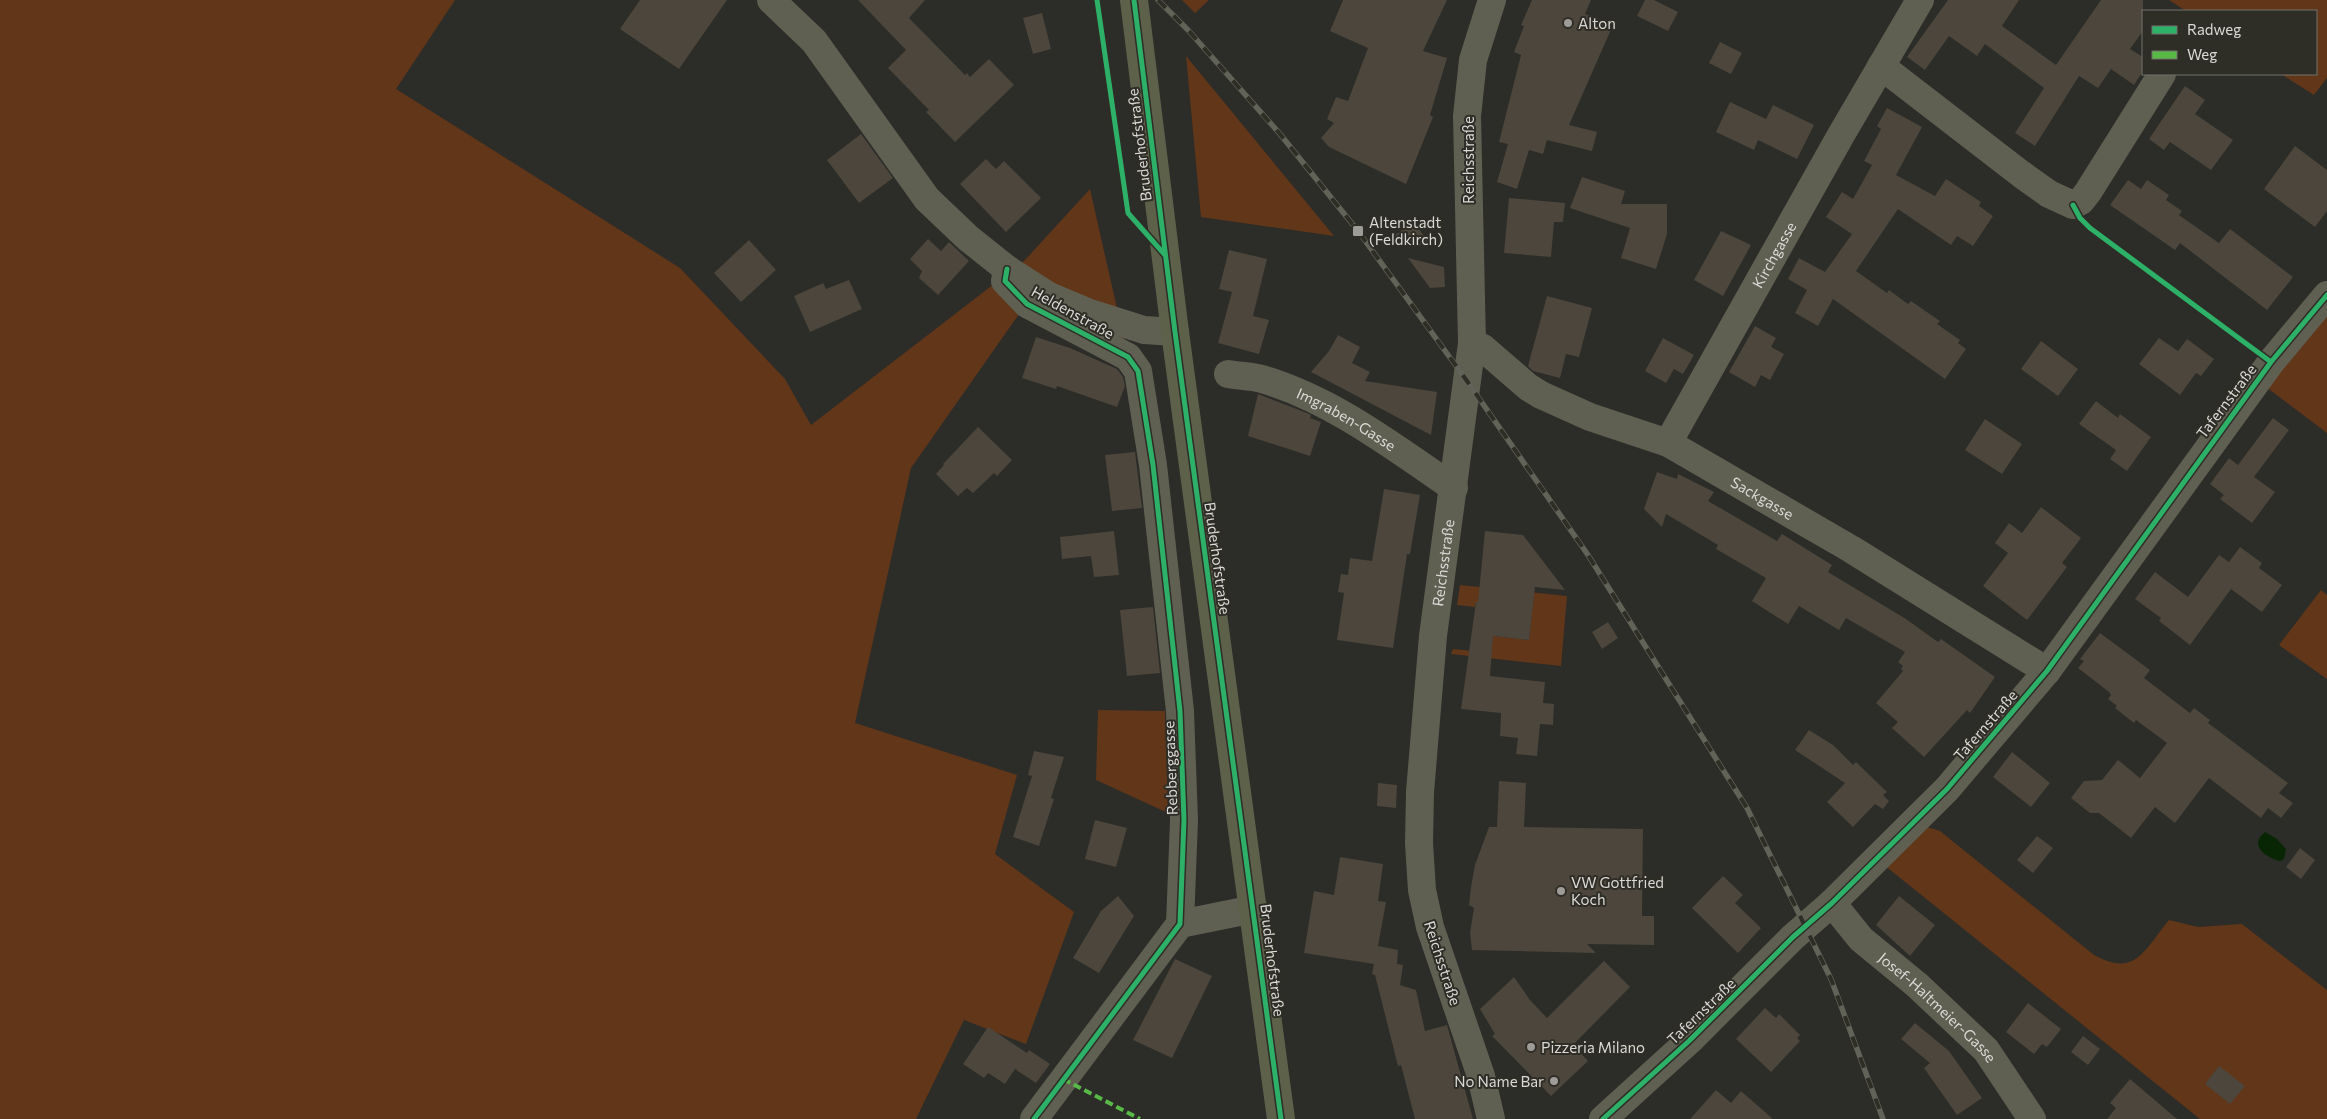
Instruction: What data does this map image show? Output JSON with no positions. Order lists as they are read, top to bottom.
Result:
{
  "streets": {
    "main road": ["Bruderhofstraße"],
    "street": [
      "Reichsstraße",
      "Kirchgasse",
      "Heldenstraße",
      "Tafernstraße",
      "Imgraben-Gasse",
      "Sackgasse",
      "Rebberggasse",
      "Josef-Haltmeier-Gasse"
    ]
  },
  "crossings": [
    ["Bruderhofstraße", "Heldenstraße"],
    ["Reichsstraße", "Imgraben-Gasse"],
    ["Reichsstraße", "Sackgasse"],
    ["Kirchgasse", "Sackgasse"],
    ["Heldenstraße", "Rebberggasse"],
    ["Tafernstraße", "Sackgasse"],
    ["Tafernstraße", "Josef-Haltmeier-Gasse"]
  ],
  "places": {
    "other": [
      "Alton",
      "VW Gottfried Koch",
      "Pizzeria Milano",
      "No Name Bar"
    ],
    "transit": ["Altenstadt (Feldkirch)"]
  },
  "legend": ["Radweg", "Weg"]
}
